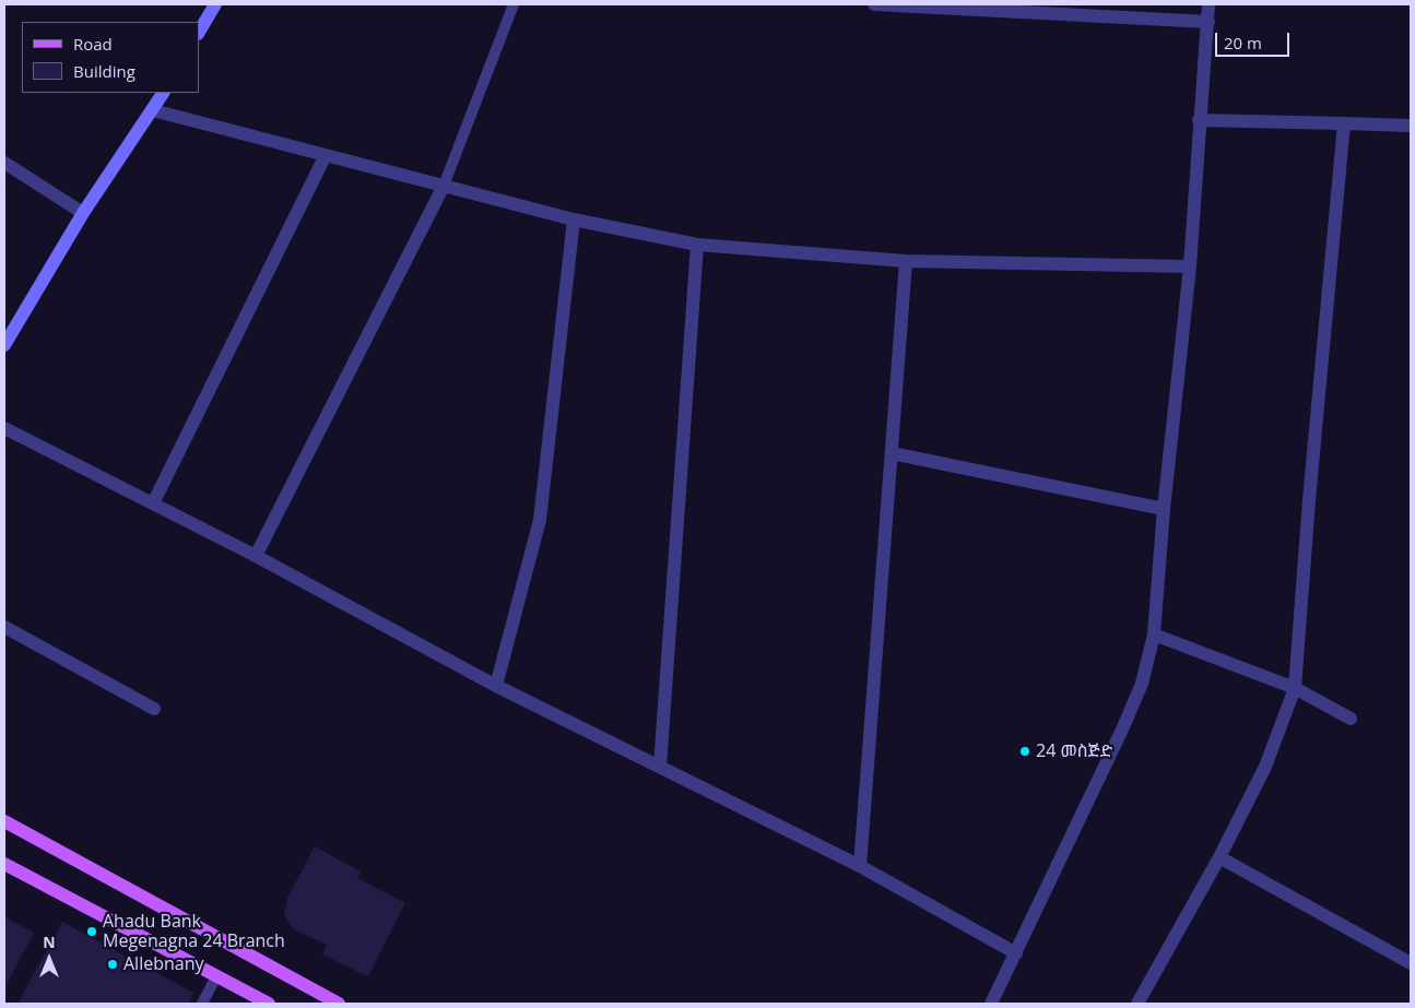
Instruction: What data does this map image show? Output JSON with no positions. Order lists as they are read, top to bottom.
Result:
{
  "places": ["24 መስጅድ", "Ahadu Bank Megenagna 24 Branch", "Allebnany"],
  "legend": ["Road", "Building"],
  "scale_bar": "20 m",
  "north": "top"
}
